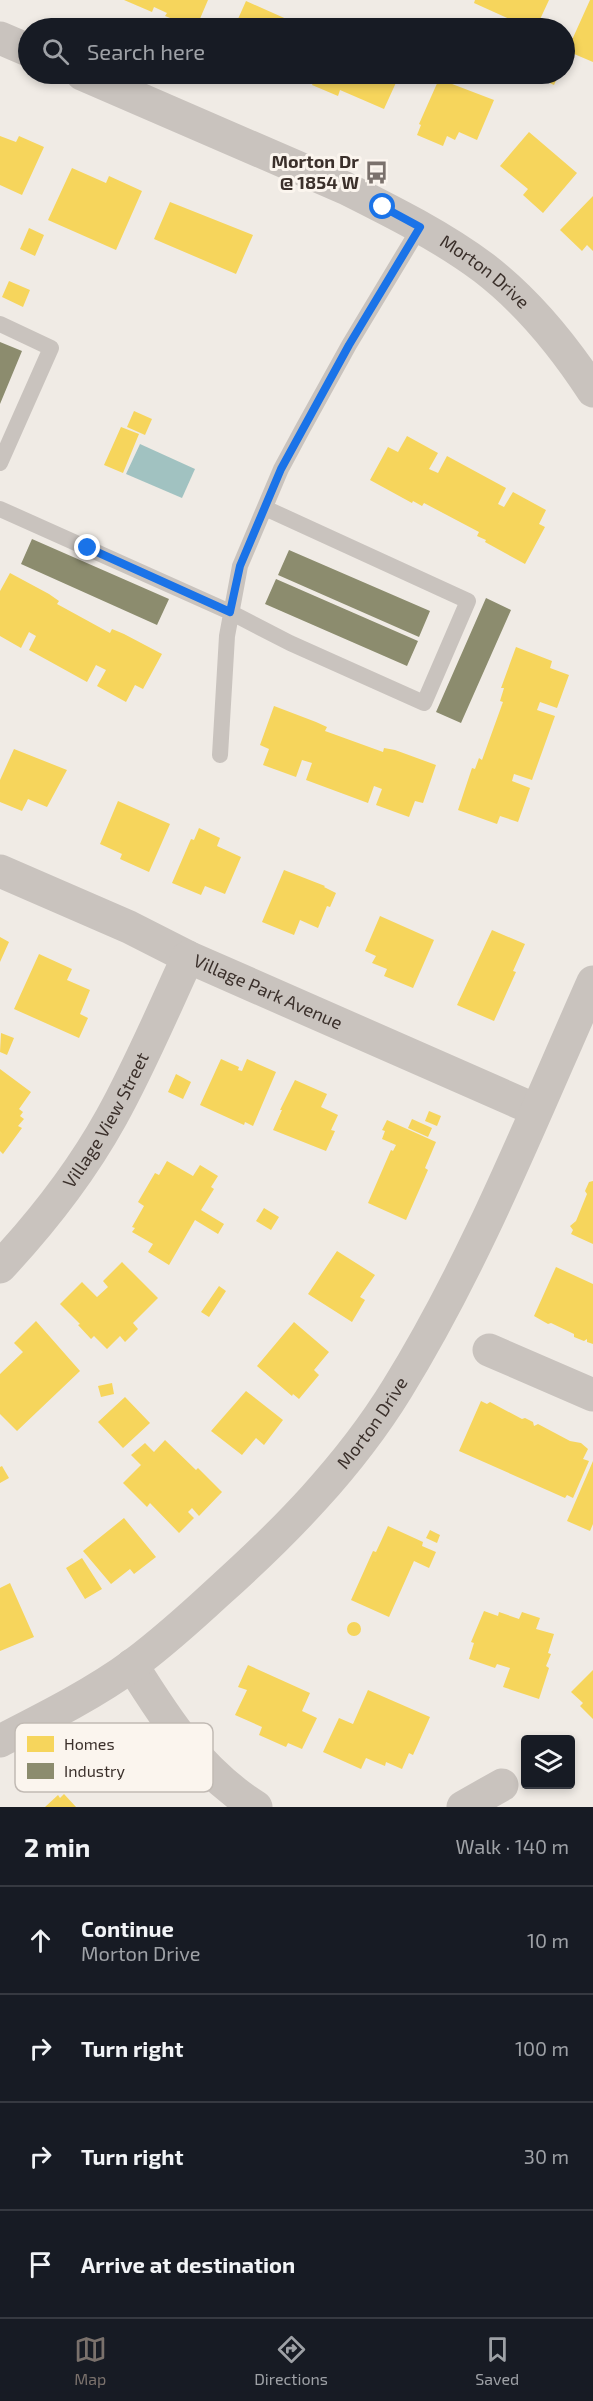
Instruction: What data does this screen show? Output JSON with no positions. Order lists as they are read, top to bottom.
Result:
{
  "streets": {
    "street": ["Morton Drive", "Village Park Avenue", "Village View Street"]
  },
  "crossings": [
    ["Morton Drive", "Village Park Avenue"],
    ["Village Park Avenue", "Village View Street"]
  ],
  "places": {
    "bus stop": ["Morton Dr @ 1854 W"]
  },
  "legend": ["Homes", "Industry"],
  "page": {
    "search": "Search here",
    "heading": ["2 min", "Walk · 140 m"],
    "list": [
      ["Continue", "Morton Drive", "10 m"],
      ["Turn right", "100 m"],
      ["Turn right", "30 m"],
      "Arrive at destination"
    ],
    "nav": ["Map", "Directions", "Saved"]
  }
}
